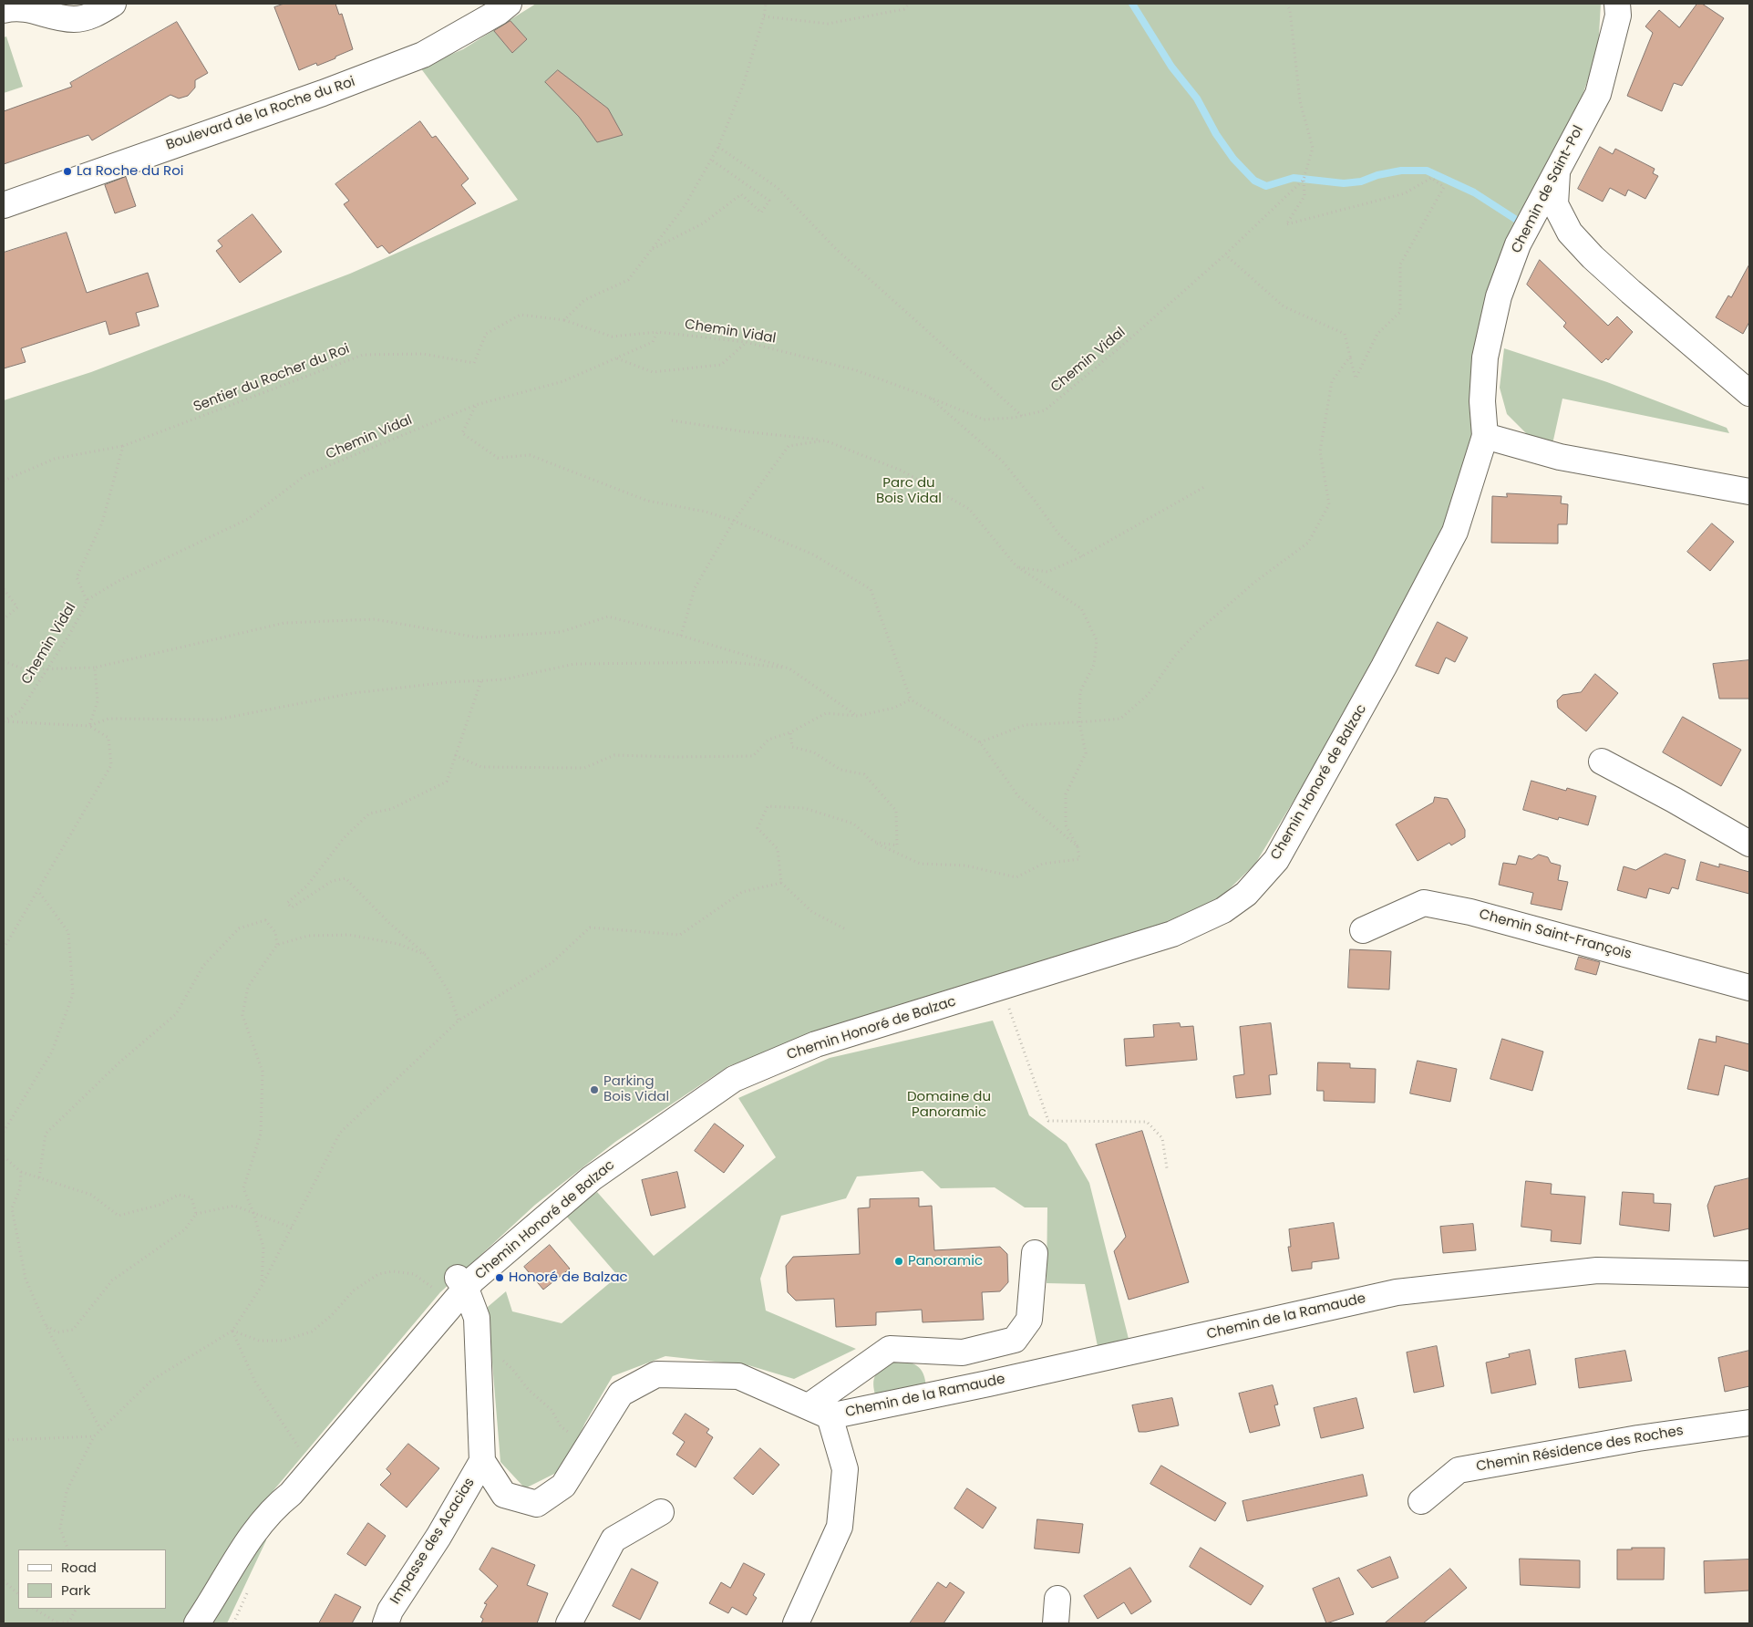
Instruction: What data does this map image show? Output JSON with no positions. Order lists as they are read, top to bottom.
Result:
{
  "streets": {
    "street": [
      "Boulevard de la Roche du Roi",
      "Chemin de Saint-Pol",
      "Chemin Honoré de Balzac",
      "Chemin Saint-François",
      "Chemin de la Ramaude",
      "Chemin Résidence des Roches",
      "Impasse des Acacias"
    ],
    "path": ["Chemin Vidal", "Sentier du Rocher du Roi"]
  },
  "crossings": [
    ["Chemin de Saint-Pol", "Chemin Honoré de Balzac"]
  ],
  "parks": ["Parc du Bois Vidal", "Domaine du Panoramic"],
  "places": [
    "La Roche du Roi",
    "Parking Bois Vidal",
    "Panoramic",
    "Honoré de Balzac"
  ],
  "legend": ["Road", "Park"]
}
